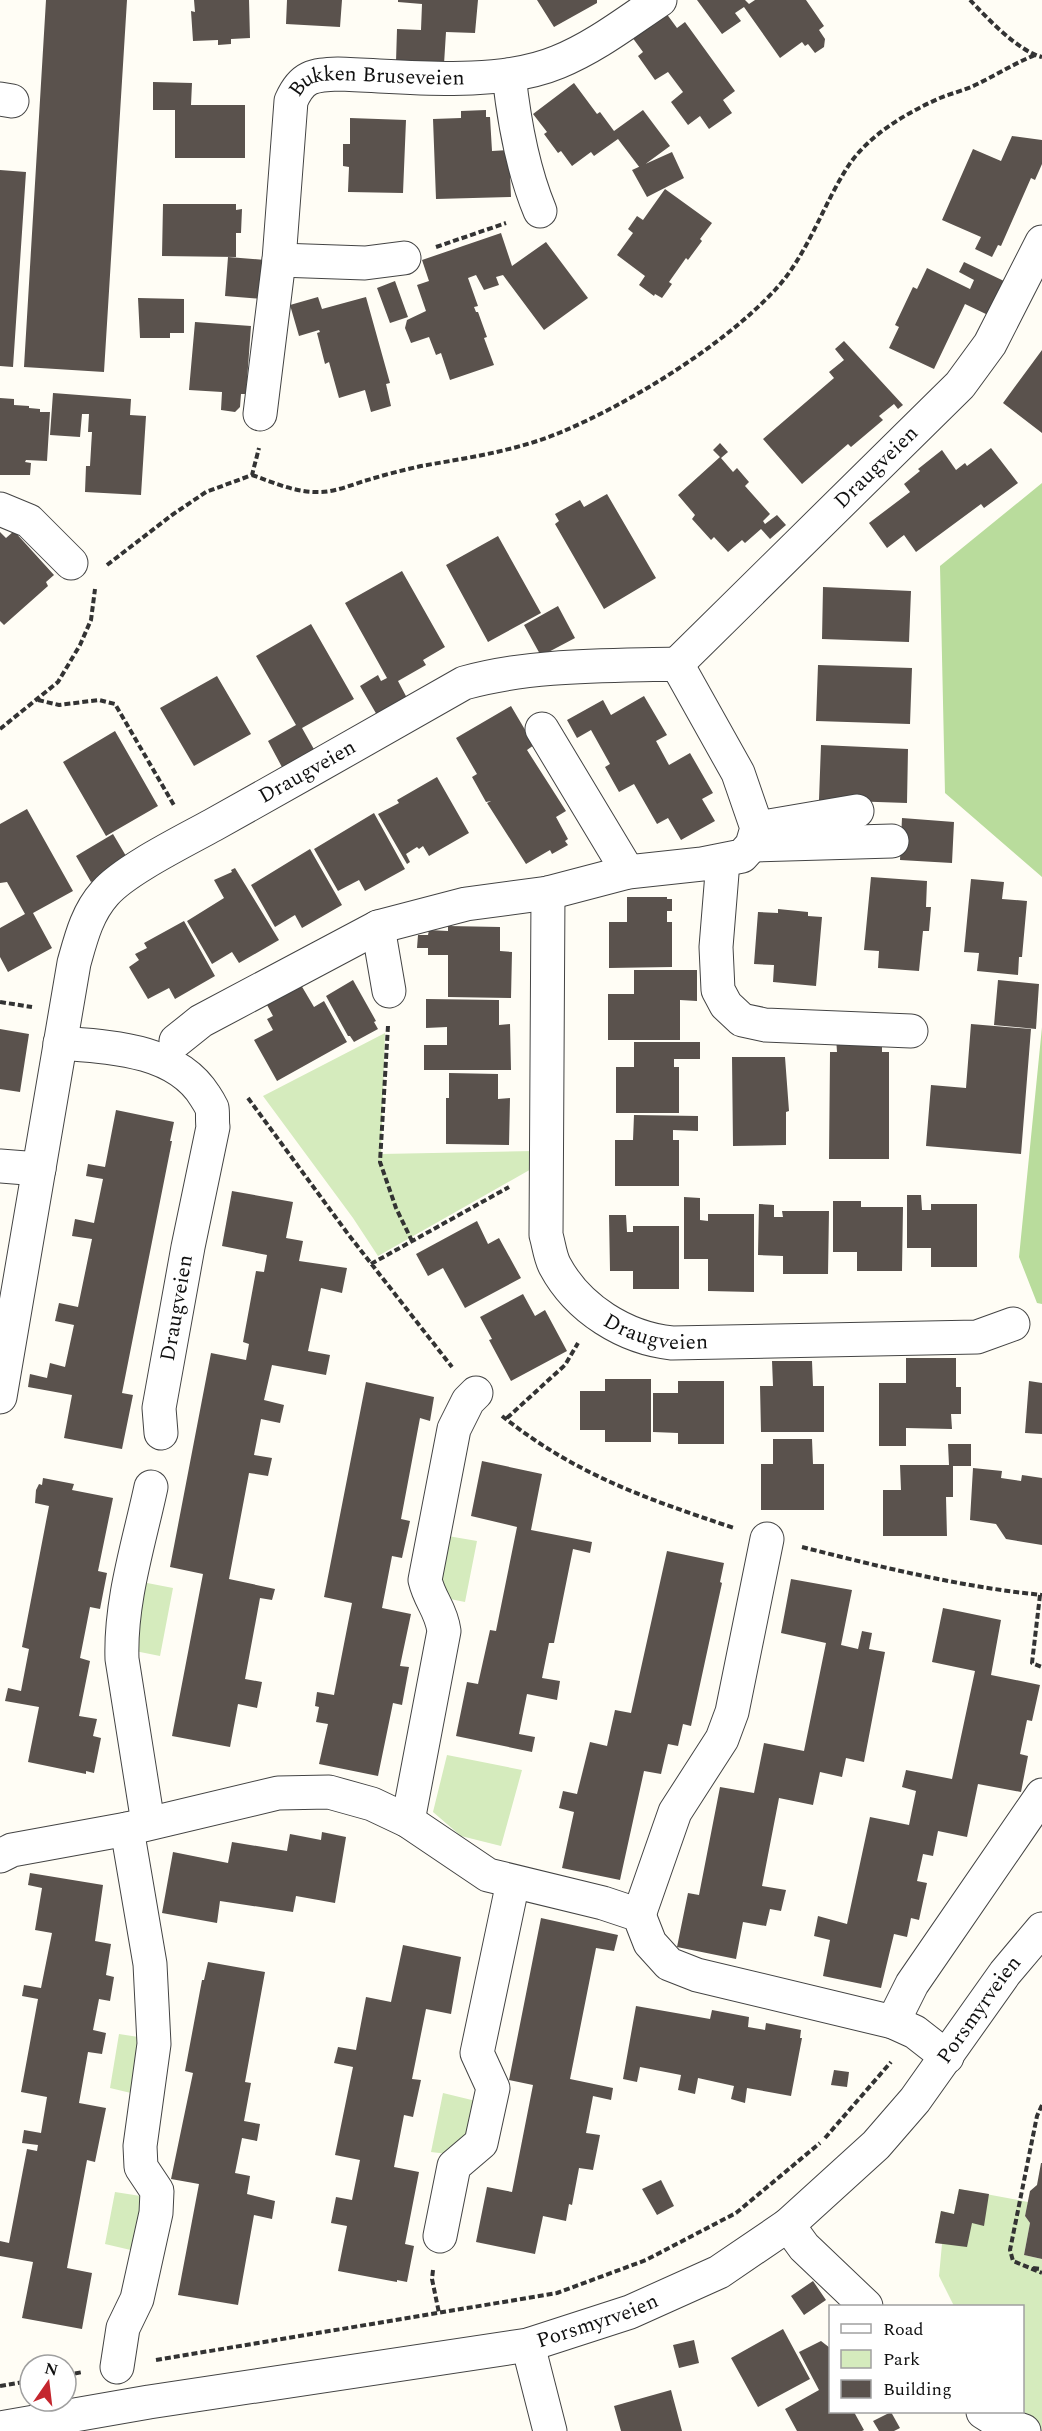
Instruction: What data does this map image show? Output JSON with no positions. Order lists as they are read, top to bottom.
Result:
{
  "streets": {
    "street": ["Bukken Bruseveien", "Draugveien", "Porsmyrveien"]
  },
  "legend": ["Road", "Park", "Building"],
  "north": "top"
}
